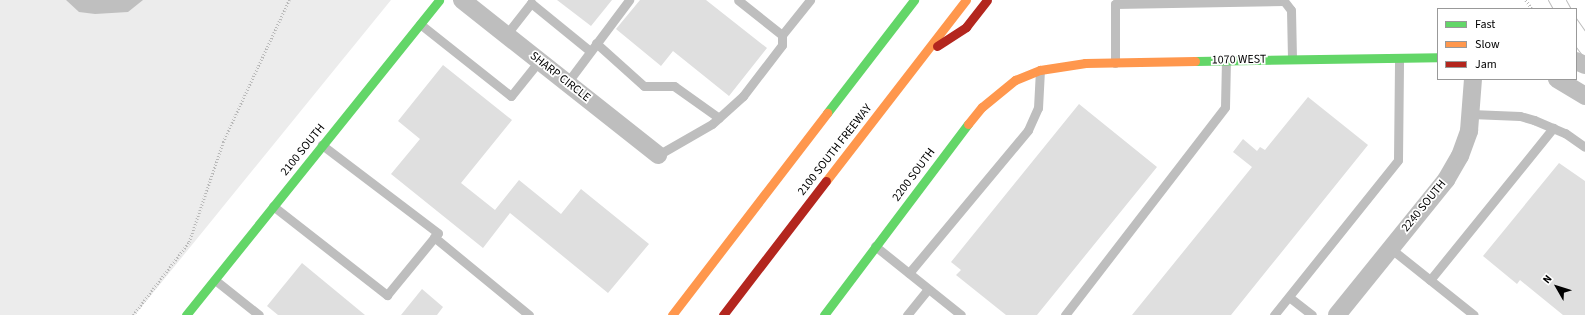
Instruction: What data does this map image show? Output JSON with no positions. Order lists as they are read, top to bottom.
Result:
{
  "streets": {
    "main road": [
      "1070 WEST",
      "2100 SOUTH",
      "2100 SOUTH FREEWAY",
      "2200 SOUTH"
    ],
    "street": ["SHARP CIRCLE", "2240 SOUTH"]
  },
  "crossings": [
    ["1070 WEST", "2200 SOUTH"]
  ],
  "legend": ["Fast", "Slow", "Jam"],
  "north": "top left"
}
